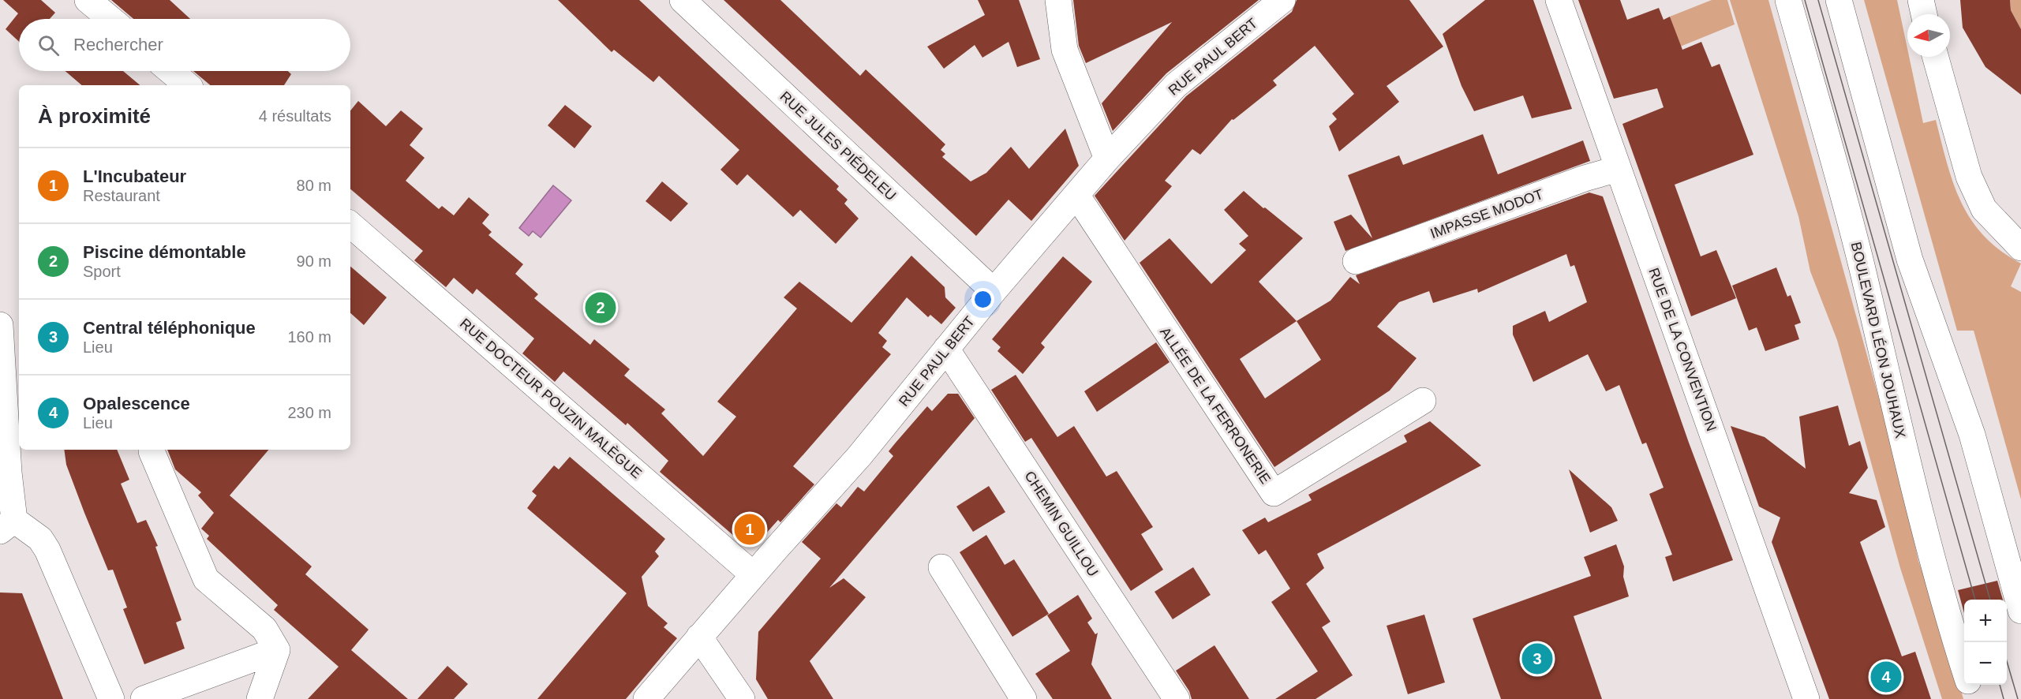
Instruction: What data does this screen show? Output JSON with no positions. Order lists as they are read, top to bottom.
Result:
{
  "streets": {
    "street": [
      "RUE PAUL BERT",
      "RUE JULES PIÉDELEU",
      "IMPASSE MODOT",
      "BOULEVARD LÉON JOUHAUX",
      "RUE DE LA CONVENTION",
      "RUE DOCTEUR POUZIN MALÈGUE",
      "ALLÉE DE LA FERRONERIE",
      "CHEMIN GUILLOU"
    ]
  },
  "crossings": [
    ["RUE PAUL BERT", "RUE JULES PIÉDELEU"],
    ["RUE PAUL BERT", "RUE DOCTEUR POUZIN MALÈGUE"],
    ["RUE PAUL BERT", "ALLÉE DE LA FERRONERIE"],
    ["RUE PAUL BERT", "CHEMIN GUILLOU"],
    ["IMPASSE MODOT", "RUE DE LA CONVENTION"]
  ],
  "north": "left",
  "page": {
    "search": "Rechercher",
    "heading": ["À proximité", "4 résultats"],
    "list": [
      {
        "mark": "1",
        "name": "L'Incubateur",
        "note": "Restaurant",
        "value": "80 m"
      },
      {
        "mark": "2",
        "name": "Piscine démontable",
        "note": "Sport",
        "value": "90 m"
      },
      {
        "mark": "3",
        "name": "Central téléphonique",
        "note": "Lieu",
        "value": "160 m"
      },
      {
        "mark": "4",
        "name": "Opalescence",
        "note": "Lieu",
        "value": "230 m"
      }
    ],
    "pins": [
      "2",
      "1",
      "3",
      "4"
    ],
    "map_buttons": ["+", "−"]
  }
}
